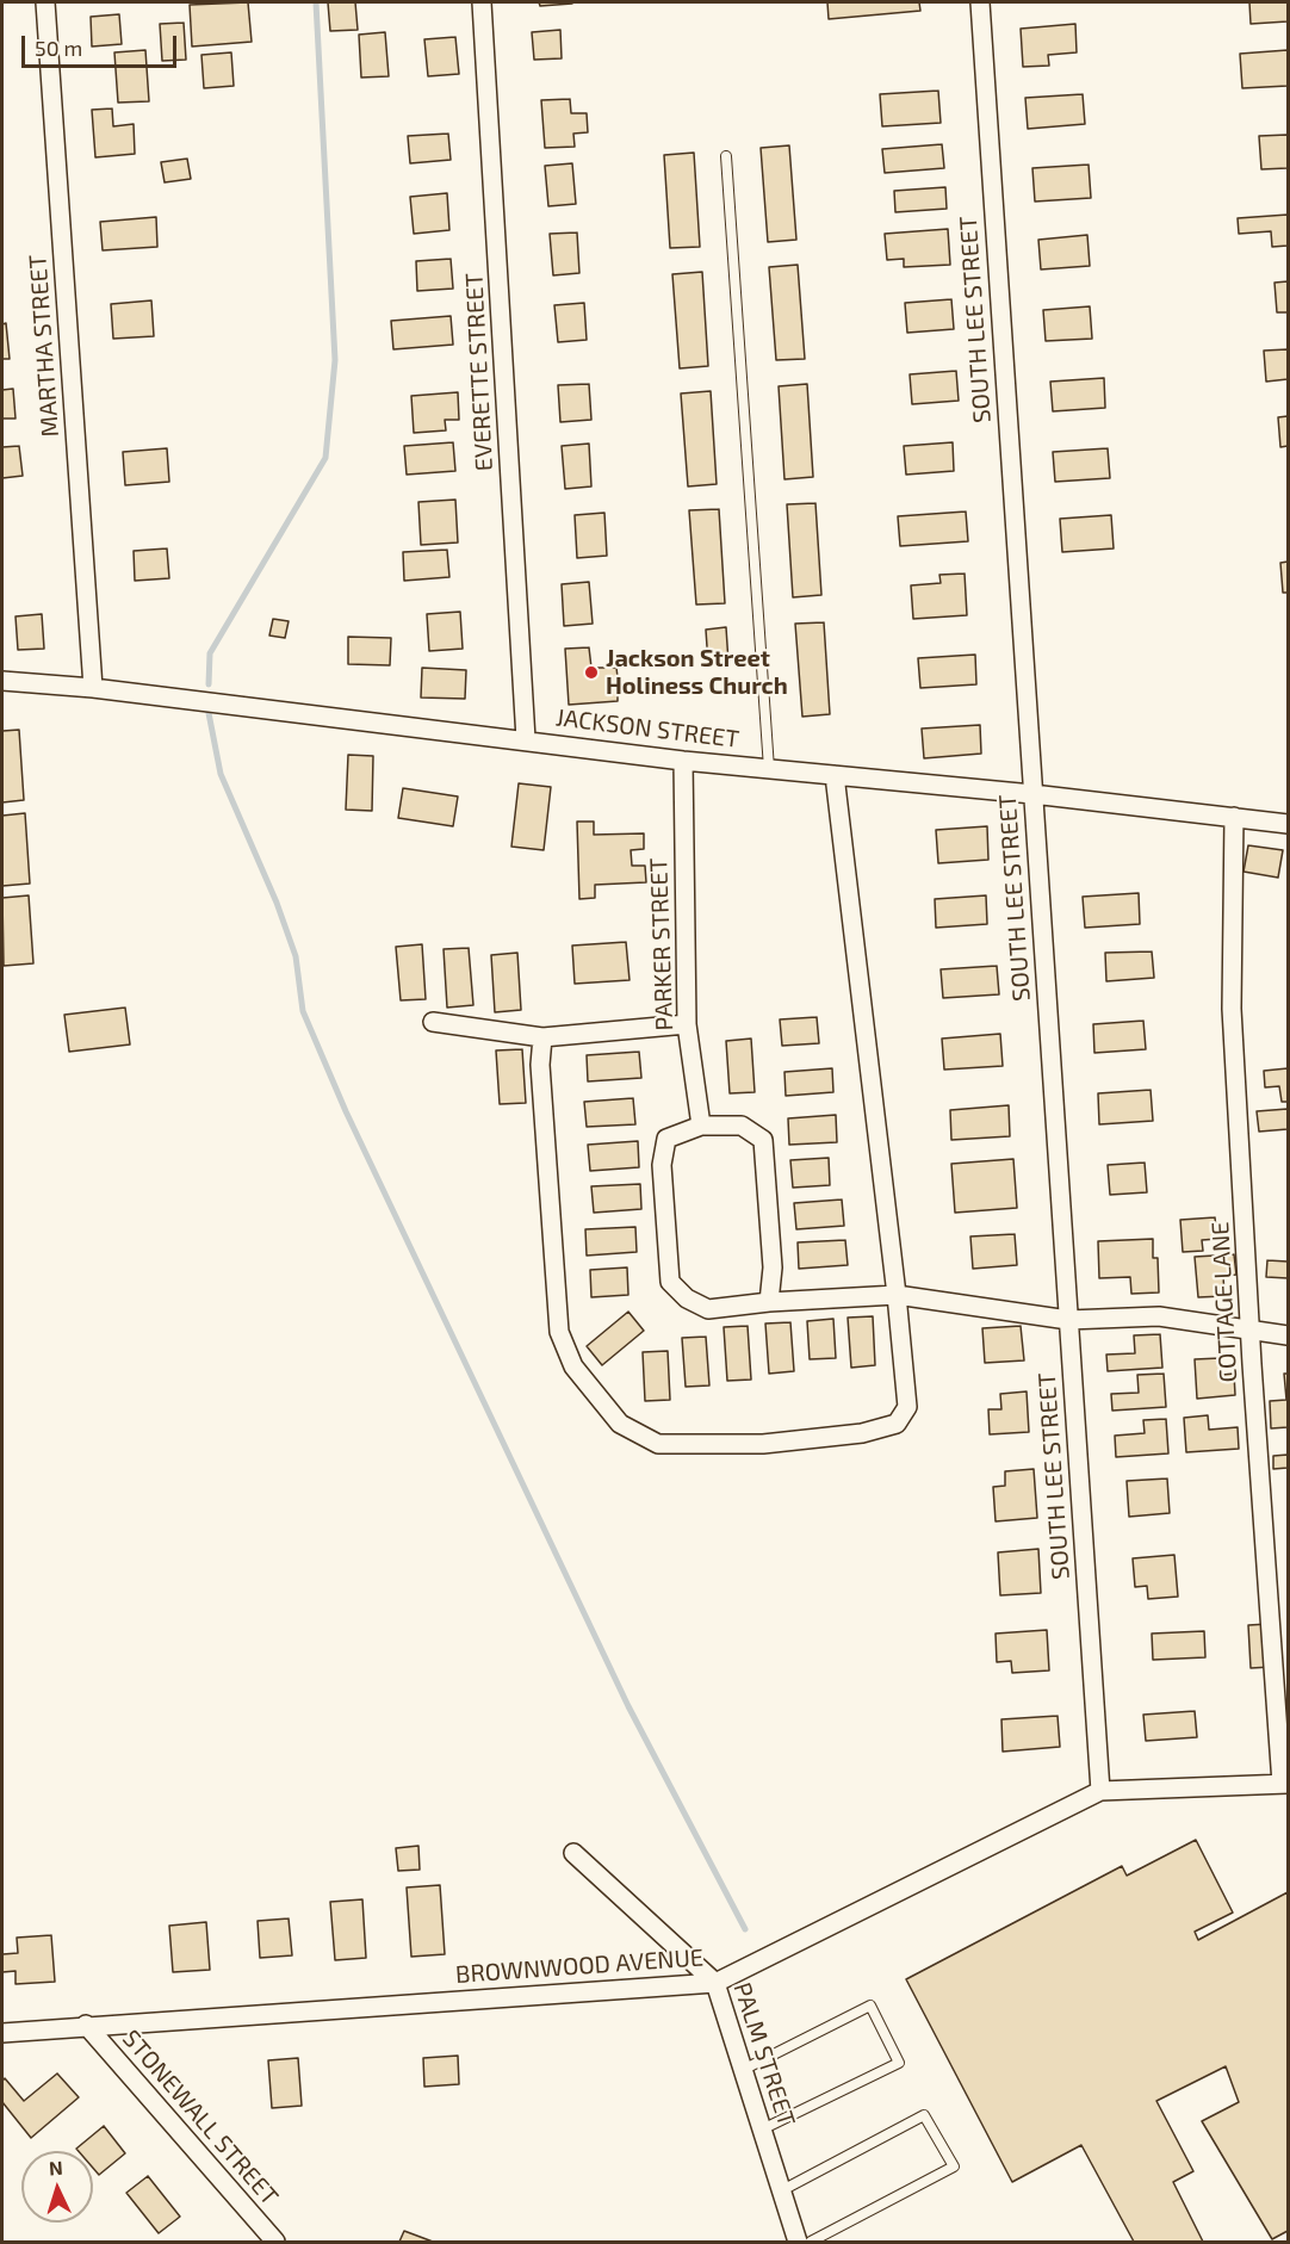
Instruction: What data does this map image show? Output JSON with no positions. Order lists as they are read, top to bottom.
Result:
{
  "streets": {
    "street": [
      "SOUTH LEE STREET",
      "MARTHA STREET",
      "EVERETTE STREET",
      "JACKSON STREET",
      "PARKER STREET",
      "COTTAGE LANE",
      "BROWNWOOD AVENUE",
      "PALM STREET",
      "STONEWALL STREET"
    ]
  },
  "crossings": [
    ["SOUTH LEE STREET", "JACKSON STREET"],
    ["SOUTH LEE STREET", "BROWNWOOD AVENUE"],
    ["MARTHA STREET", "JACKSON STREET"],
    ["EVERETTE STREET", "JACKSON STREET"],
    ["JACKSON STREET", "PARKER STREET"],
    ["JACKSON STREET", "COTTAGE LANE"],
    ["COTTAGE LANE", "BROWNWOOD AVENUE"],
    ["BROWNWOOD AVENUE", "PALM STREET"],
    ["BROWNWOOD AVENUE", "STONEWALL STREET"]
  ],
  "places": ["Jackson Street Holiness Church"],
  "scale_bar": "50 m",
  "north": "top"
}
